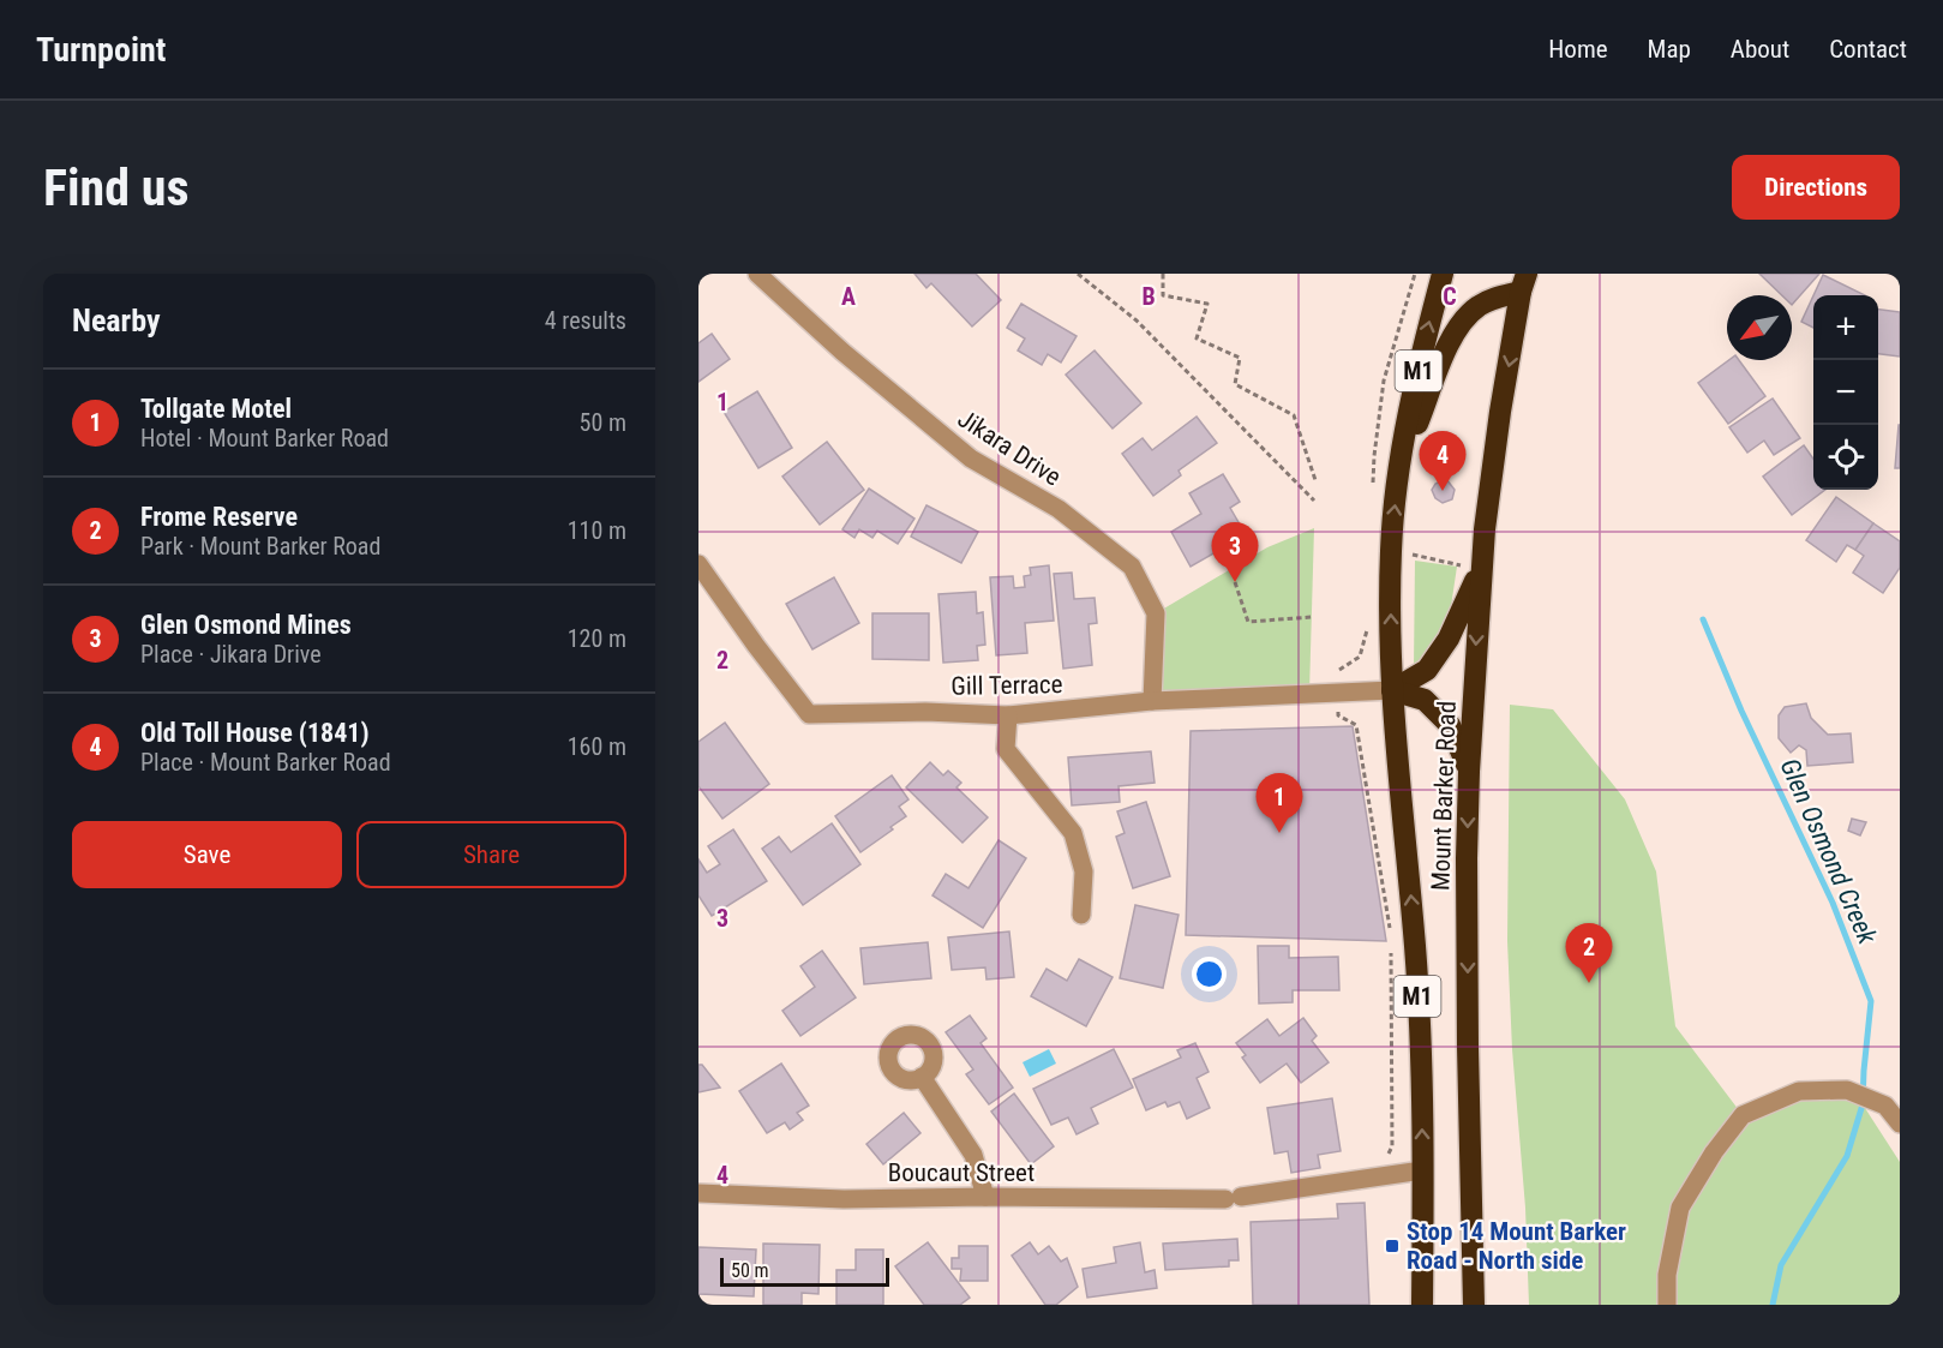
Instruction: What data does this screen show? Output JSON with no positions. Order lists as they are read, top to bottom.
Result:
{
  "streets": {
    "highway": ["M1", "Mount Barker Road"],
    "street": ["Jikara Drive", "Gill Terrace", "Boucaut Street"]
  },
  "crossings": [
    ["M1", "Mount Barker Road"],
    ["Jikara Drive", "Gill Terrace"],
    ["Gill Terrace", "Mount Barker Road"],
    ["Mount Barker Road", "Boucaut Street"]
  ],
  "water": ["Glen Osmond Creek"],
  "places": {
    "transit": ["Stop 14 Mount Barker Road - North side"]
  },
  "scale_bar": "50 m",
  "north": "bottom left",
  "page": {
    "header": "Turnpoint",
    "nav": [
      "Home",
      "Map",
      "About",
      "Contact"
    ],
    "buttons": [
      "Directions",
      ["Save", "Share"]
    ],
    "title": "Find us",
    "heading": ["Nearby", "4 results"],
    "map_buttons": ["+", "−"],
    "list": [
      {
        "mark": "1",
        "name": "Tollgate Motel",
        "note": "Hotel · Mount Barker Road",
        "value": "50 m"
      },
      {
        "mark": "2",
        "name": "Frome Reserve",
        "note": "Park · Mount Barker Road",
        "value": "110 m"
      },
      {
        "mark": "3",
        "name": "Glen Osmond Mines",
        "note": "Place · Jikara Drive",
        "value": "120 m"
      },
      {
        "mark": "4",
        "name": "Old Toll House (1841)",
        "note": "Place · Mount Barker Road",
        "value": "160 m"
      }
    ],
    "pins": [
      "4",
      "3",
      "1",
      "2"
    ],
    "scale": "50 m"
  },
  "grid": {
    "columns": ["A", "B", "C"],
    "rows": [
      "1",
      "2",
      "3",
      "4"
    ]
  }
}
